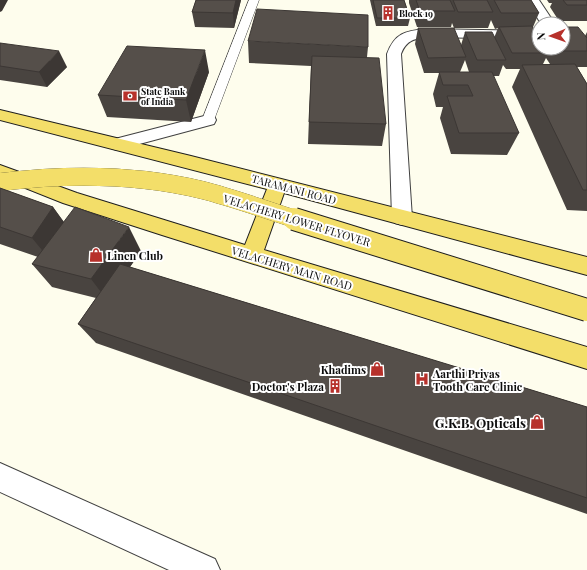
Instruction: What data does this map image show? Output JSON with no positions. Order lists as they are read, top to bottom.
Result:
{
  "streets": {
    "main road": ["TARAMANI ROAD", "VELACHERY LOWER FLYOVER", "VELACHERY MAIN ROAD"]
  },
  "places": {
    "building": ["Block 19", "Doctor's Plaza"],
    "bank": ["State Bank of India"],
    "shop": ["Linen Club", "Khadims", "G.K.B. Opticals"],
    "hospital": ["Aarthi Priyas Tooth Care Clinic"]
  },
  "north": "left"
}
